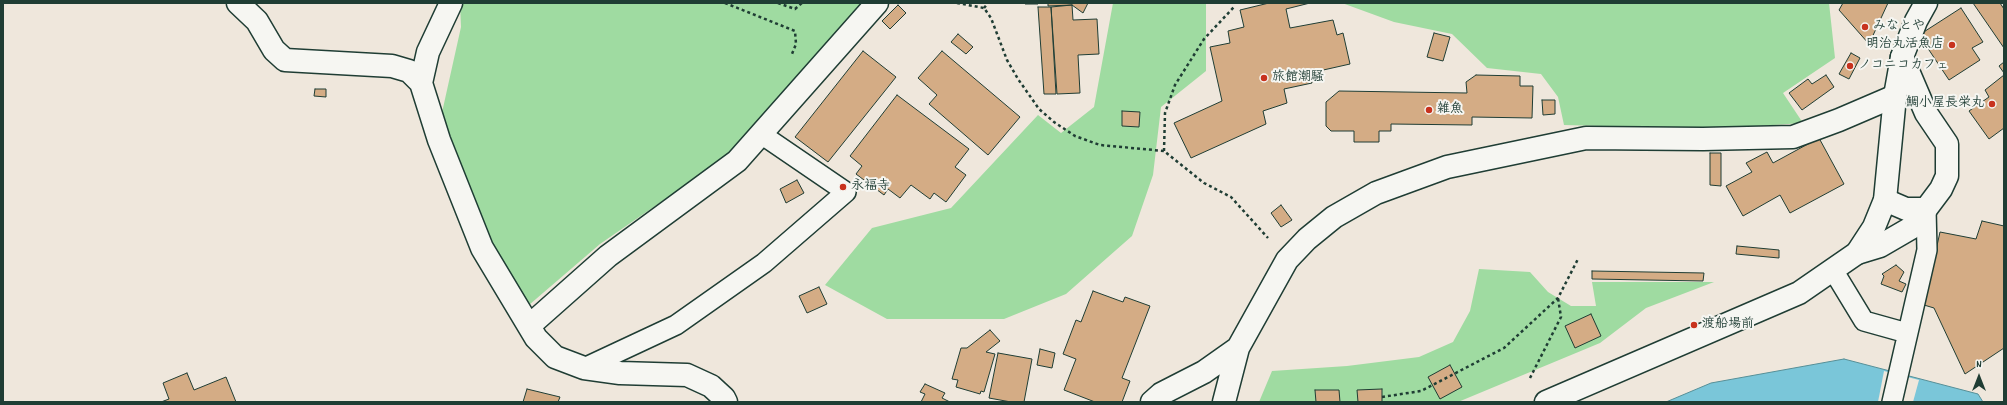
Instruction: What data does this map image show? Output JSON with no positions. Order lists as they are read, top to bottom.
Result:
{
  "places": [
    "みなとや",
    "明治丸活魚店",
    "ノコニコカフェ",
    "旅館潮騒",
    "鯛小屋長栄丸",
    "雑魚",
    "永福寺",
    "渡船場前"
  ],
  "north": "top"
}
